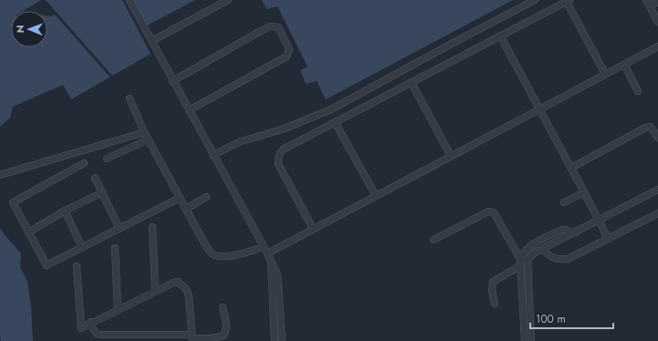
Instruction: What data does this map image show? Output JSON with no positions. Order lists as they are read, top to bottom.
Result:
{
  "scale_bar": "100 m",
  "north": "left"
}
